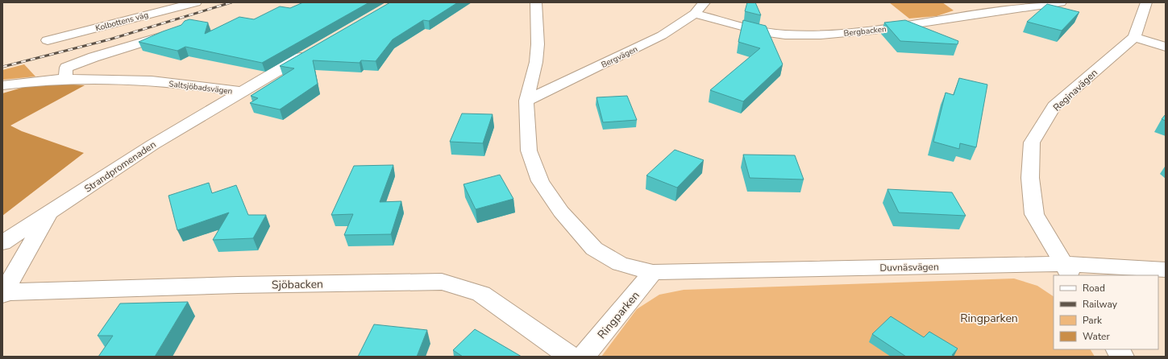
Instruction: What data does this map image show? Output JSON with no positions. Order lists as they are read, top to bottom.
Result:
{
  "streets": {
    "street": [
      "Kolbottens väg",
      "Bergbacken",
      "Bergvägen",
      "Saltsjöbadsvägen",
      "Reginavägen",
      "Strandpromenaden",
      "Duvnäsvägen",
      "Sjöbacken",
      "Ringparken"
    ]
  },
  "crossings": [
    ["Bergbacken", "Bergvägen"],
    ["Bergvägen", "Duvnäsvägen"],
    ["Saltsjöbadsvägen", "Strandpromenaden"],
    ["Reginavägen", "Duvnäsvägen"],
    ["Duvnäsvägen", "Ringparken"]
  ],
  "parks": ["Ringparken"],
  "legend": [
    "Road",
    "Railway",
    "Park",
    "Water"
  ]
}
